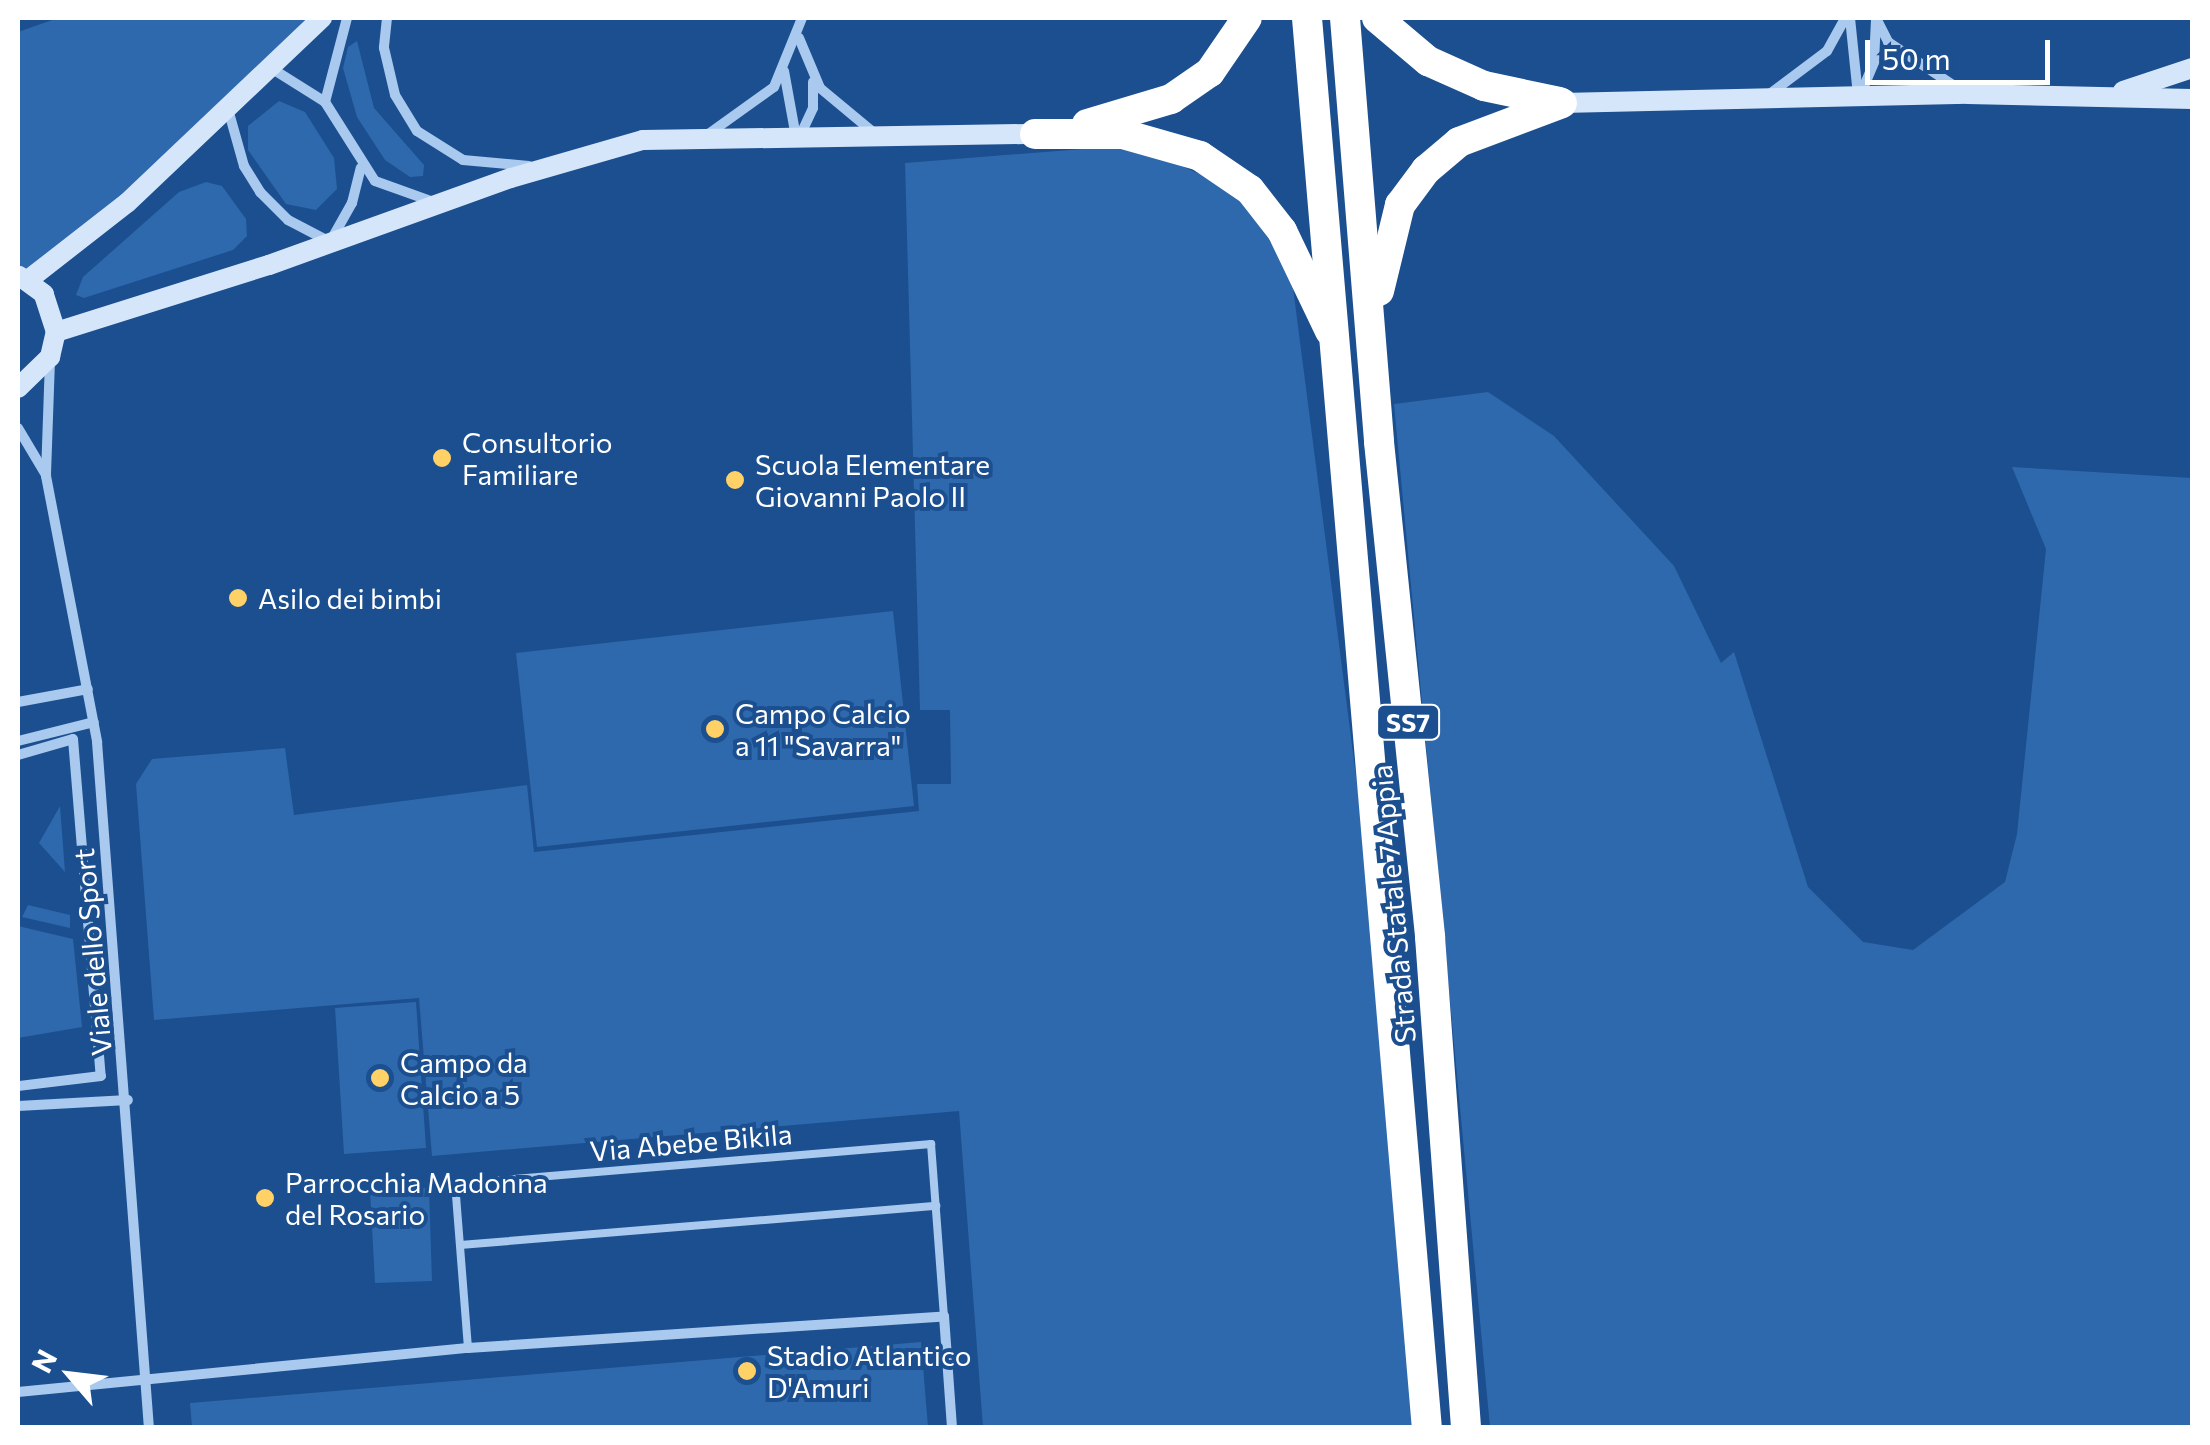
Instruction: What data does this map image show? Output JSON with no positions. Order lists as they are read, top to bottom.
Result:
{
  "streets": {
    "highway": ["SS7", "Strada Statale 7 Appia"],
    "street": ["Viale dello Sport", "Via Abebe Bikila"]
  },
  "places": [
    "Consultorio Familiare",
    "Scuola Elementare Giovanni Paolo II",
    "Asilo dei bimbi",
    "Campo Calcio a 11 \"Savarra\"",
    "Campo da Calcio a 5",
    "Parrocchia Madonna del Rosario",
    "Stadio Atlantico D'Amuri"
  ],
  "scale_bar": "50 m",
  "north": "top left"
}
